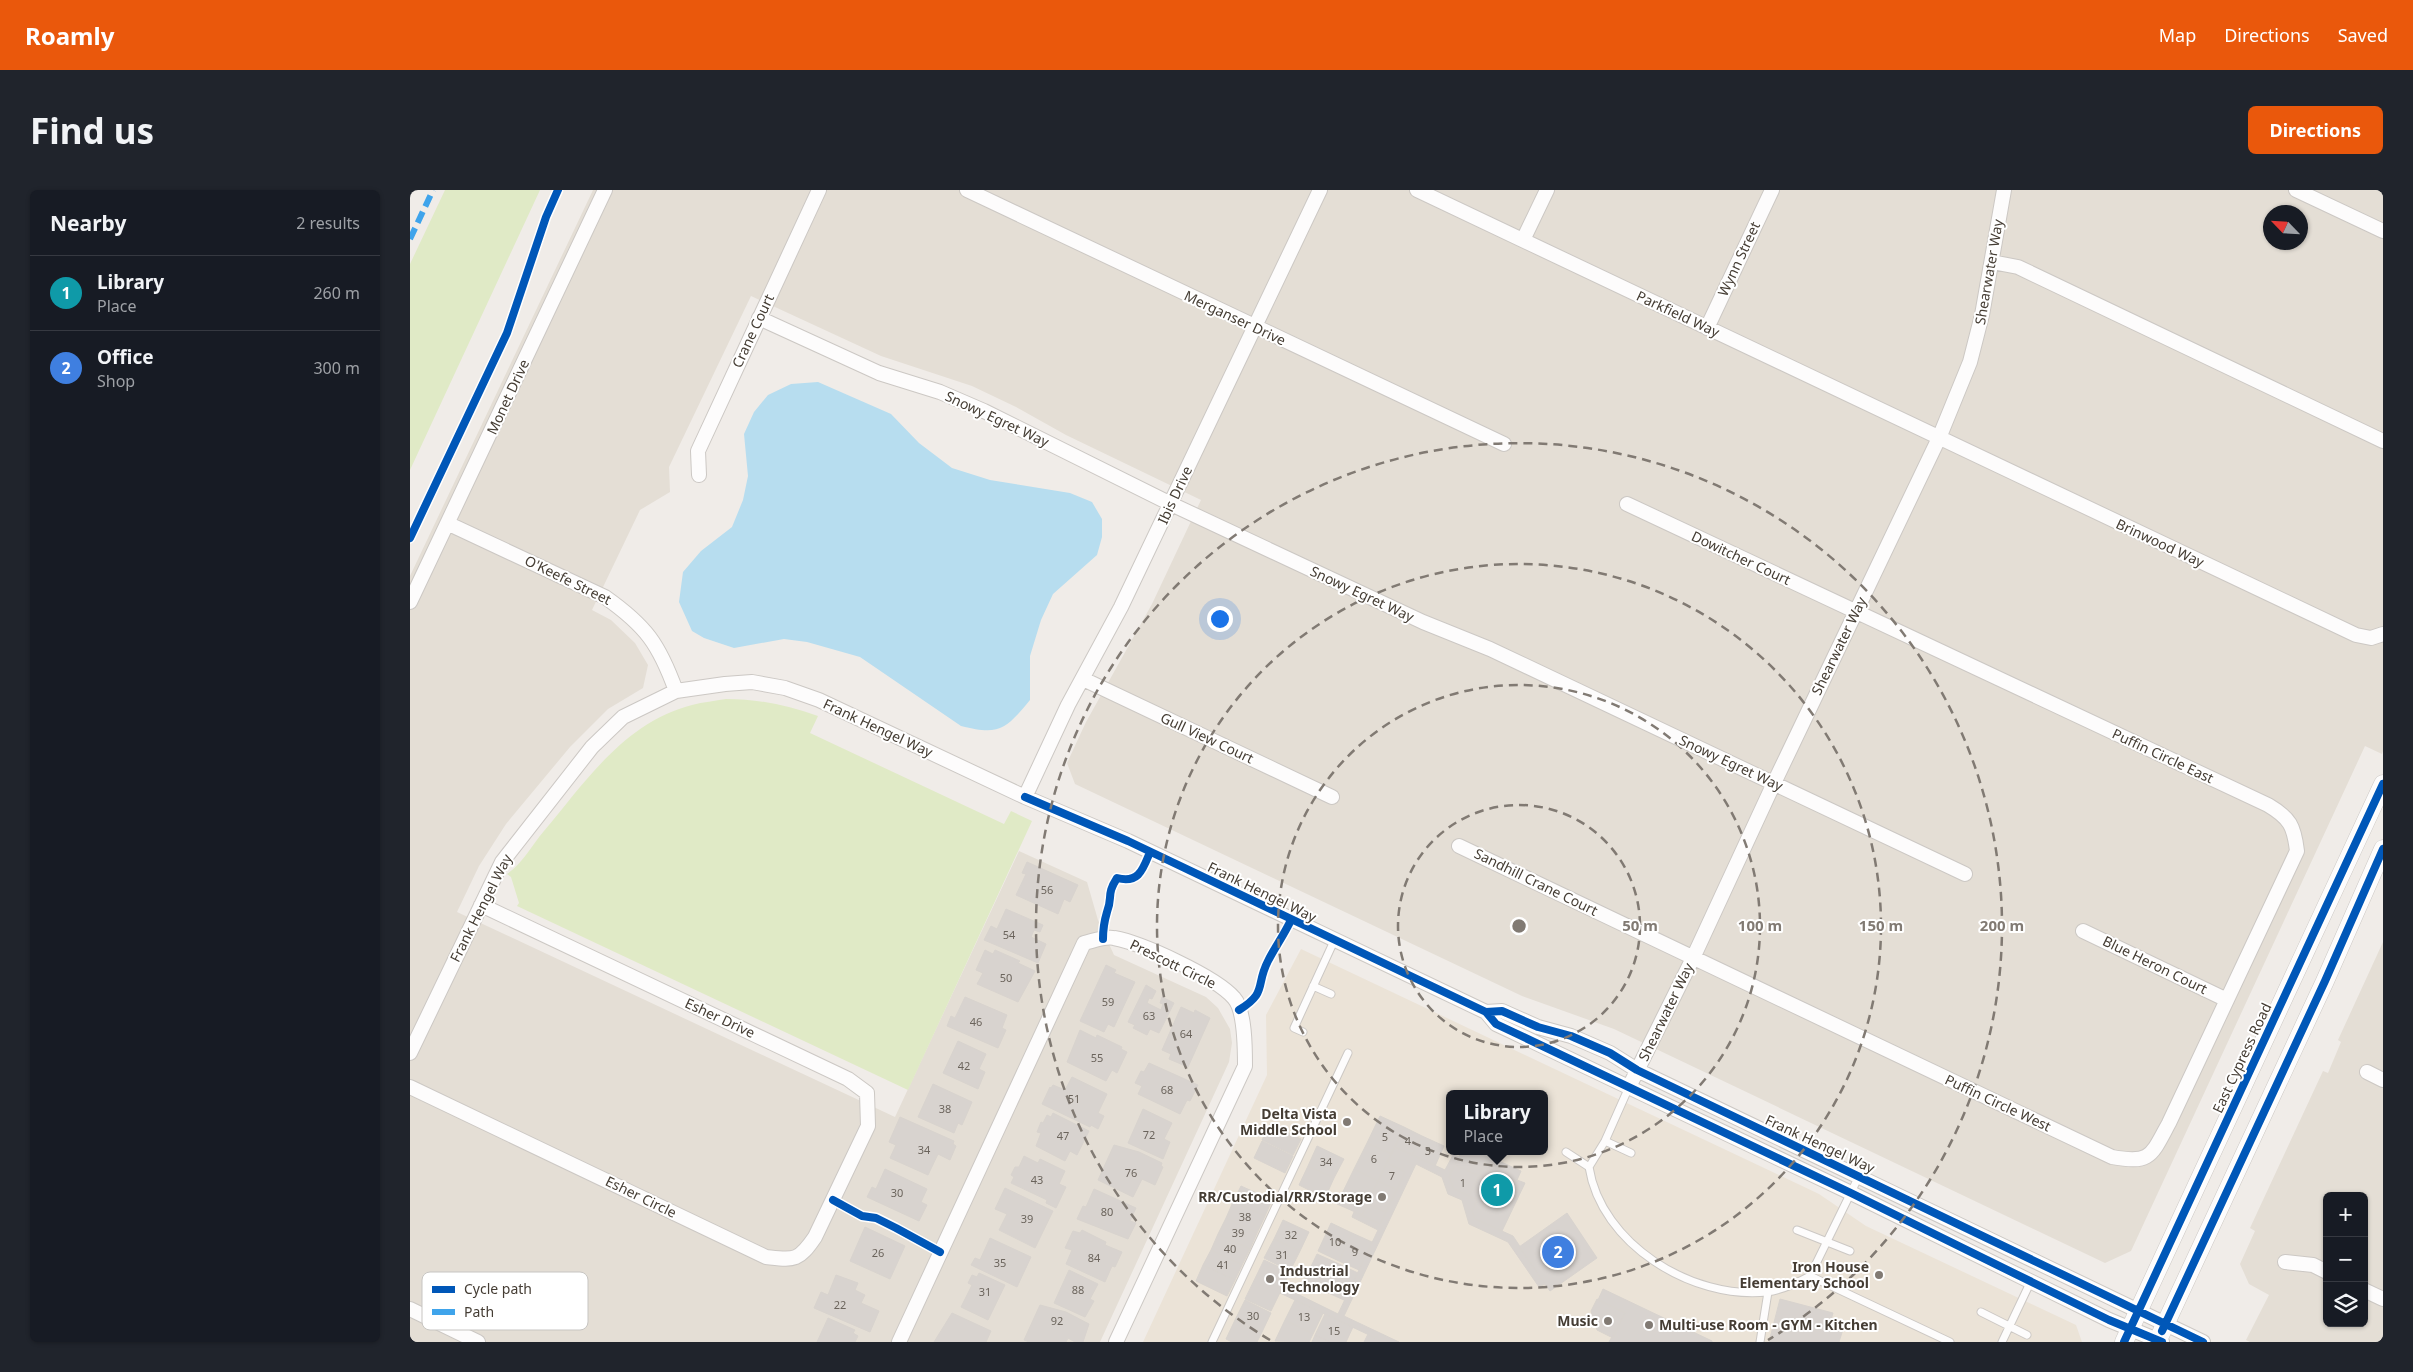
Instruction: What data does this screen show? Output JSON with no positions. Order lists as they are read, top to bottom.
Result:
{
  "streets": {
    "street": [
      "Wynn Street",
      "Shearwater Way",
      "Parkfield Way",
      "Merganser Drive",
      "Crane Court",
      "Monet Drive",
      "Snowy Egret Way",
      "Ibis Drive",
      "Brinwood Way",
      "Dowitcher Court",
      "O'Keefe Street",
      "Frank Hengel Way",
      "Gull View Court",
      "Puffin Circle East",
      "Sandhill Crane Court",
      "Prescott Circle",
      "Blue Heron Court",
      "Esher Drive",
      "East Cypress Road",
      "Puffin Circle West",
      "Esher Circle"
    ]
  },
  "crossings": [
    ["Wynn Street", "Parkfield Way"],
    ["Shearwater Way", "Parkfield Way"],
    ["Shearwater Way", "Snowy Egret Way"],
    ["Shearwater Way", "Brinwood Way"],
    ["Shearwater Way", "Dowitcher Court"],
    ["Shearwater Way", "Frank Hengel Way"],
    ["Shearwater Way", "Puffin Circle East"],
    ["Shearwater Way", "Sandhill Crane Court"],
    ["Shearwater Way", "Puffin Circle West"],
    ["Parkfield Way", "Brinwood Way"],
    ["Merganser Drive", "Ibis Drive"],
    ["Crane Court", "Snowy Egret Way"],
    ["Monet Drive", "O'Keefe Street"],
    ["Snowy Egret Way", "Ibis Drive"],
    ["Ibis Drive", "Frank Hengel Way"],
    ["Ibis Drive", "Gull View Court"],
    ["Dowitcher Court", "Puffin Circle East"],
    ["O'Keefe Street", "Frank Hengel Way"],
    ["Frank Hengel Way", "Esher Drive"],
    ["Frank Hengel Way", "East Cypress Road"],
    ["Puffin Circle East", "Blue Heron Court"],
    ["Puffin Circle East", "Puffin Circle West"],
    ["Sandhill Crane Court", "Puffin Circle West"],
    ["Blue Heron Court", "Puffin Circle West"],
    ["Esher Drive", "Esher Circle"]
  ],
  "places": [
    "Delta Vista Middle School",
    "RR/Custodial/RR/Storage",
    "Iron House Elementary School",
    "Industrial Technology",
    "Music",
    "Multi-use Room - GYM - Kitchen"
  ],
  "house_numbers": [
    "56",
    "54",
    "50",
    "59",
    "63",
    "46",
    "64",
    "55",
    "42",
    "68",
    "51",
    "38",
    "72",
    "47",
    "5",
    "4",
    "34",
    "3",
    "6",
    "34",
    "76",
    "7",
    "43",
    "1",
    "30",
    "80",
    "38",
    "39",
    "39",
    "32",
    "10",
    "40",
    "9",
    "26",
    "31",
    "84",
    "35",
    "41",
    "88",
    "31",
    "22",
    "30",
    "13",
    "92",
    "15"
  ],
  "legend": ["Cycle path", "Path"],
  "north": "top left",
  "page": {
    "header": "Roamly",
    "nav": ["Map", "Directions", "Saved"],
    "buttons": "Directions",
    "title": "Find us",
    "heading": ["Nearby", "2 results"],
    "list": [
      {
        "mark": "1",
        "name": "Library",
        "note": "Place",
        "value": "260 m"
      },
      {
        "mark": "2",
        "name": "Office",
        "note": "Shop",
        "value": "300 m"
      }
    ],
    "popup": ["Library", "Place"],
    "pins": ["1", "2"],
    "map_buttons": ["+", "−"]
  },
  "rings": [
    "50 m",
    "100 m",
    "150 m",
    "200 m"
  ]
}
